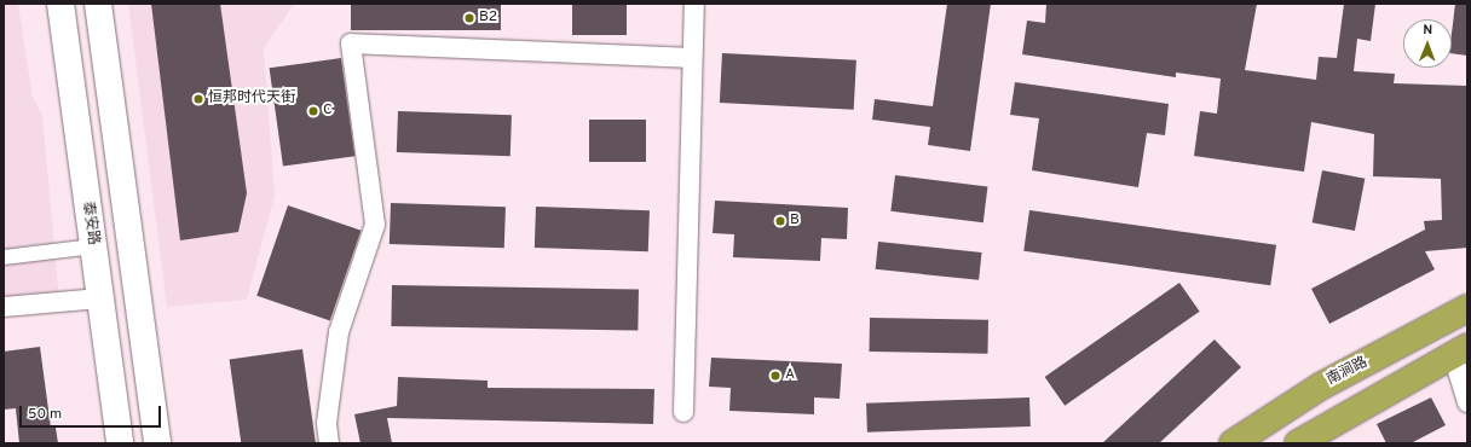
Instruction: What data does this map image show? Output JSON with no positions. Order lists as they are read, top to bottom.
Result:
{
  "streets": {
    "highway": ["南涧路"],
    "main road": ["泰安路"]
  },
  "places": [
    "B2",
    "恒邦时代天街",
    "C",
    "B",
    "A"
  ],
  "scale_bar": "50 m",
  "north": "top"
}
